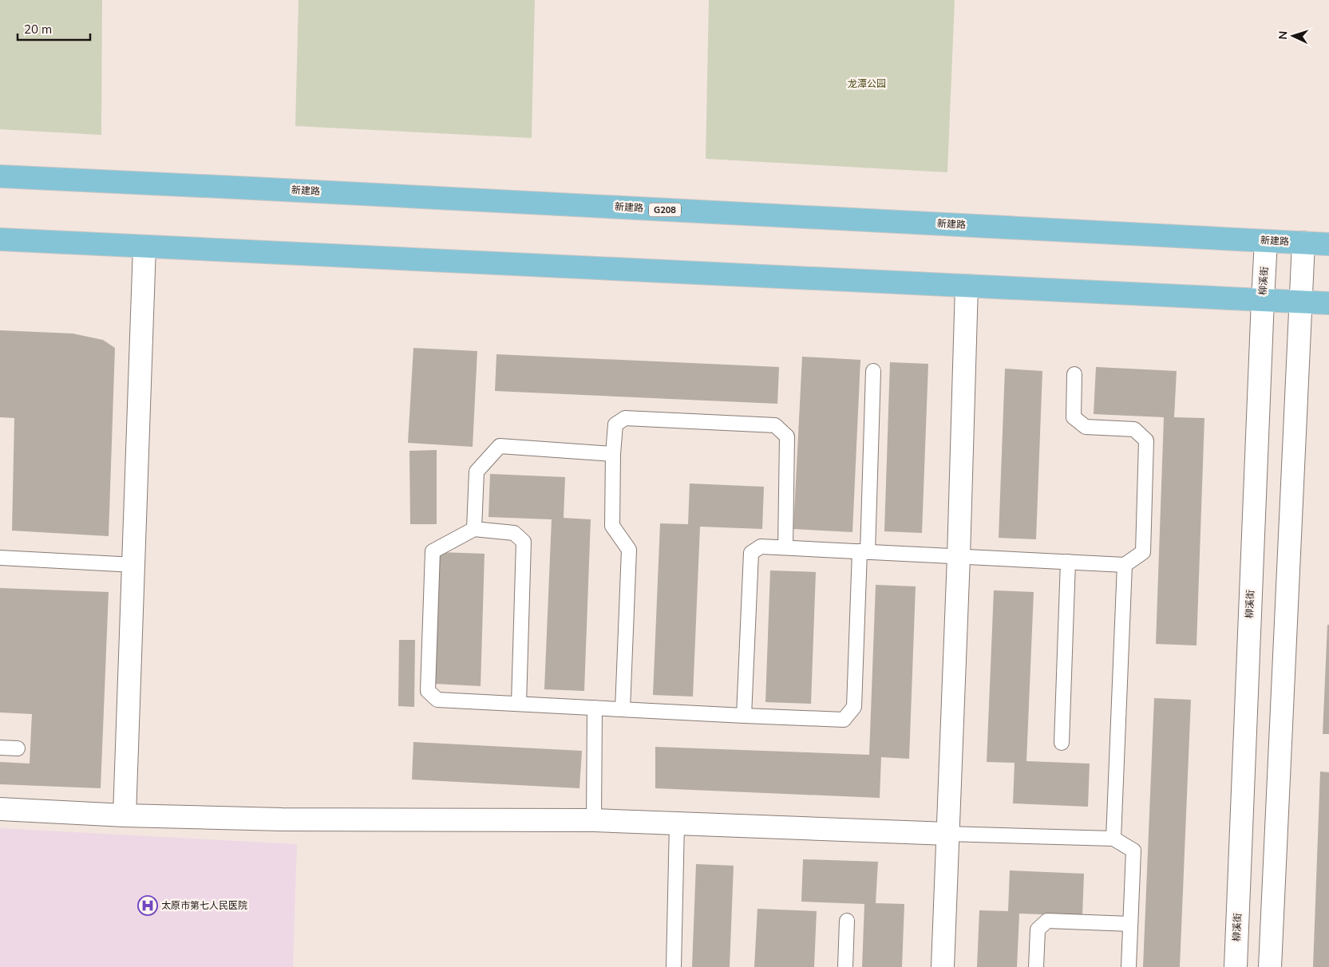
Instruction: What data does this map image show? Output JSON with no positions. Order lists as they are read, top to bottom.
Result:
{
  "streets": {
    "main road": ["新建路", "G208"],
    "street": ["柳溪街"]
  },
  "crossings": [
    ["新建路", "柳溪街"]
  ],
  "parks": ["龙潭公园"],
  "places": {
    "hospital": ["太原市第七人民医院"]
  },
  "scale_bar": "20 m",
  "north": "left"
}
